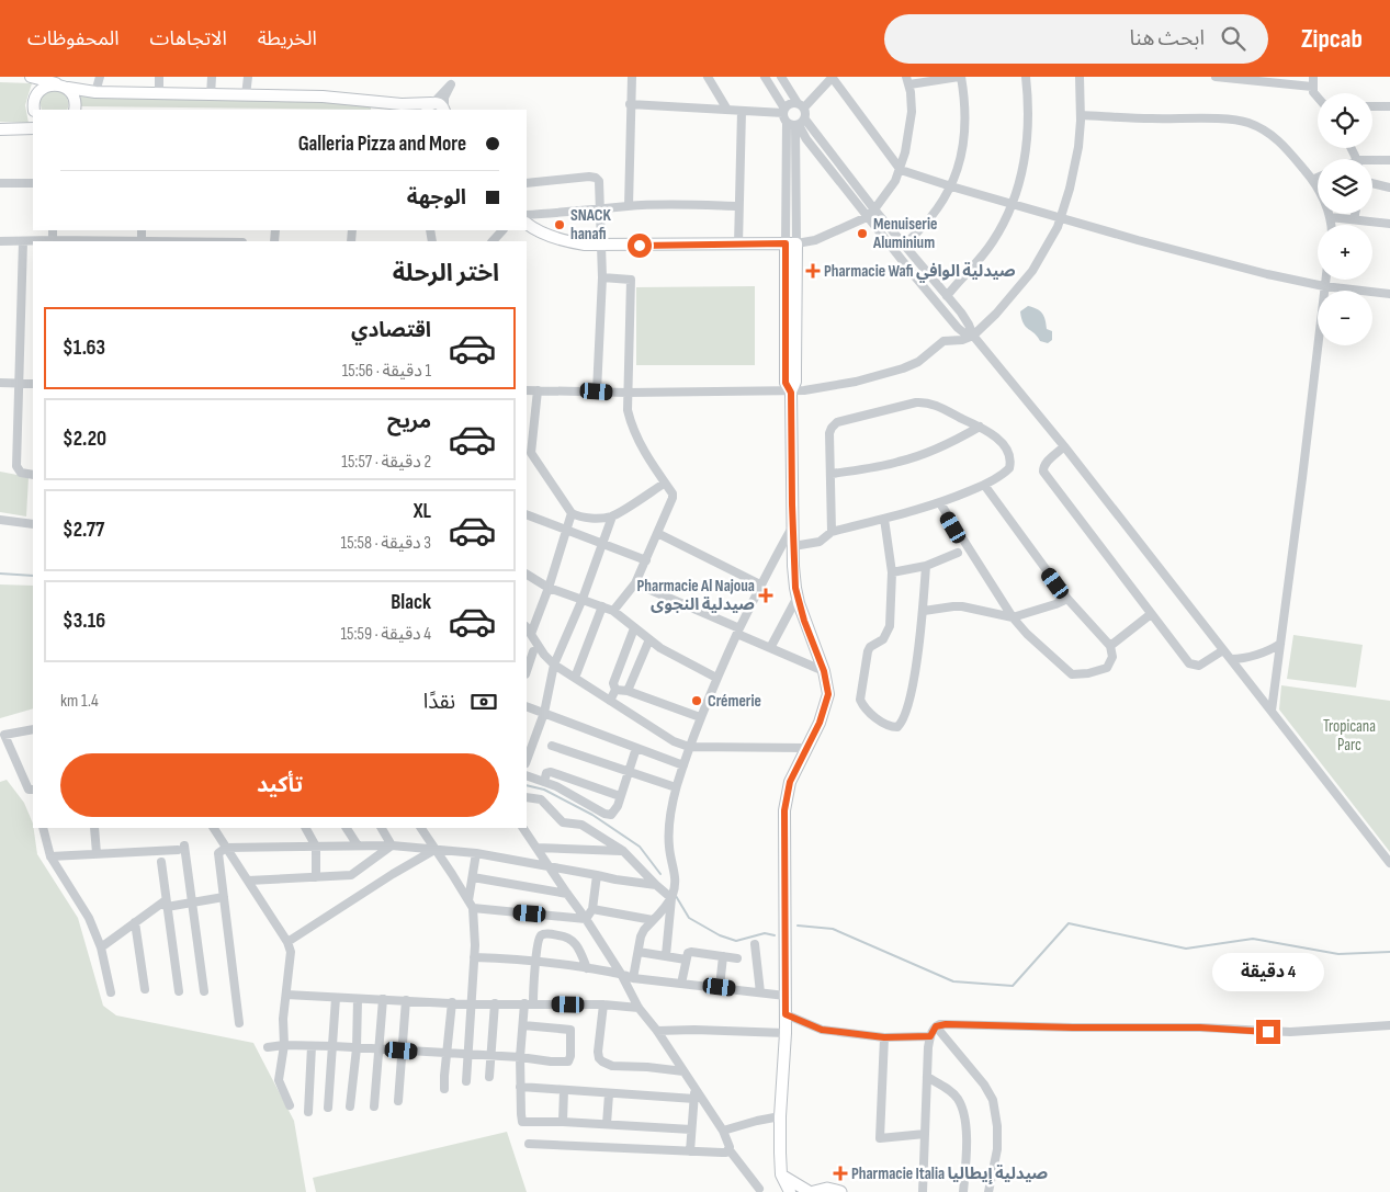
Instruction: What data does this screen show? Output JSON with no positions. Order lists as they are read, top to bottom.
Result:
{
  "parks": ["Tropicana Parc"],
  "places": {
    "other": ["SNACK hanafi", "Menuiserie Aluminium", "Crémerie"],
    "health": ["Pharmacie Wafi صيدلية الوافي", "Pharmacie Al Najoua صيدلية النجوى", "Pharmacie Italia صيدلية إيطاليا"]
  },
  "page": {
    "header": "Zipcab",
    "search": "ابحث هنا",
    "nav": ["الخريطة", "الاتجاهات", "المحفوظات"],
    "map_buttons": ["+", "−"],
    "banner": ["Galleria Pizza and More", "الوجهة"],
    "heading": "اختر الرحلة",
    "list": [
      {
        "name": "اقتصادي",
        "note": "1 دقيقة · 15:56",
        "value": "$1.63"
      },
      {
        "name": "مريح",
        "note": "2 دقيقة · 15:57",
        "value": "$2.20"
      },
      {
        "name": "XL",
        "note": "3 دقيقة · 15:58",
        "value": "$2.77"
      },
      {
        "name": "Black",
        "note": "4 دقيقة · 15:59",
        "value": "$3.16"
      }
    ],
    "pay": ["نقدًا", "1.4 km"],
    "buttons": "تأكيد",
    "bubble": "4 دقيقة"
  }
}
